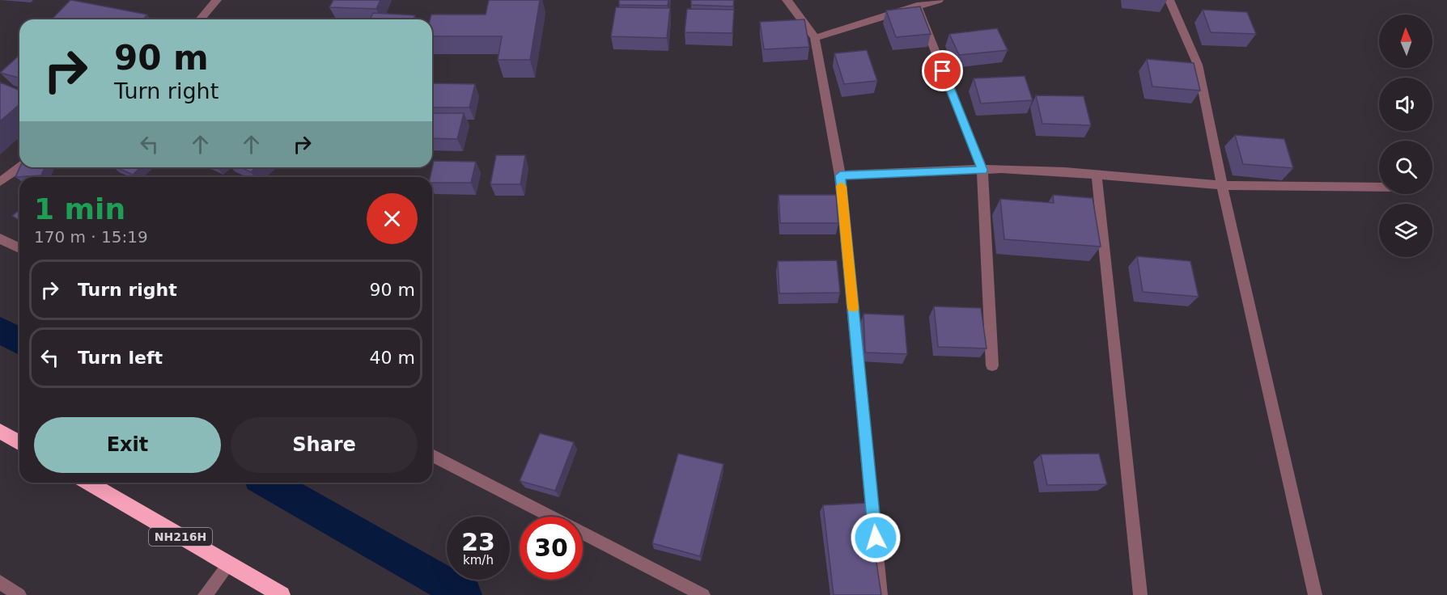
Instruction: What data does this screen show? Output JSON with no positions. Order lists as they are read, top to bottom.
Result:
{
  "streets": {
    "highway": ["NH216H"]
  },
  "north": "top",
  "page": {
    "turn": ["90 m", "Turn right"],
    "heading": ["1 min", "170 m · 15:19"],
    "list": [
      {
        "name": "Turn right",
        "value": "90 m"
      },
      {
        "name": "Turn left",
        "value": "40 m"
      }
    ],
    "buttons": ["Exit", "Share"],
    "speed": "23 km/h",
    "limit": "30"
  }
}
